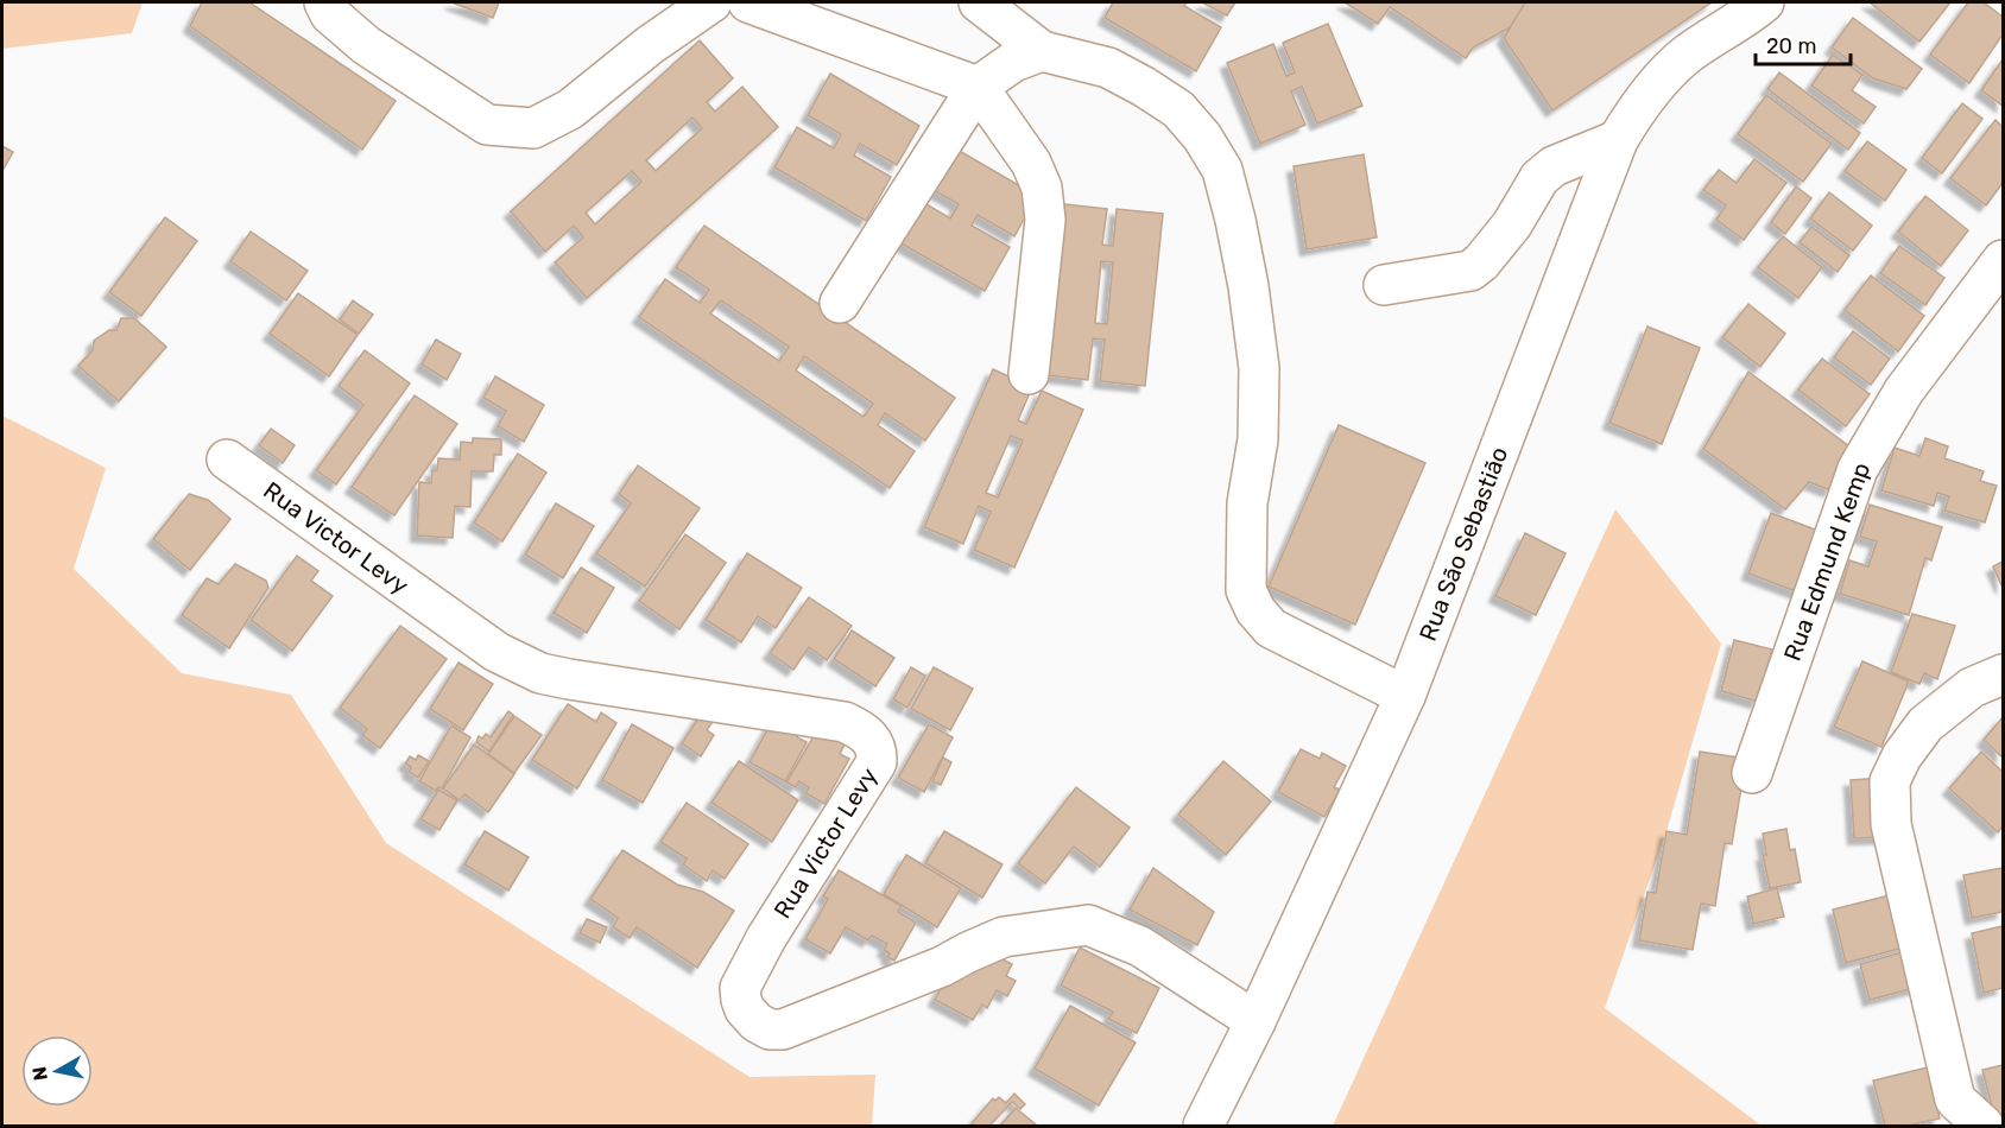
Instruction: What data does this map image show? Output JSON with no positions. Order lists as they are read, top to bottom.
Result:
{
  "streets": {
    "street": ["Rua Victor Levy", "Rua São Sebastião", "Rua Edmund Kemp"]
  },
  "crossings": [
    ["Rua Victor Levy", "Rua São Sebastião"]
  ],
  "scale_bar": "20 m",
  "north": "left"
}
